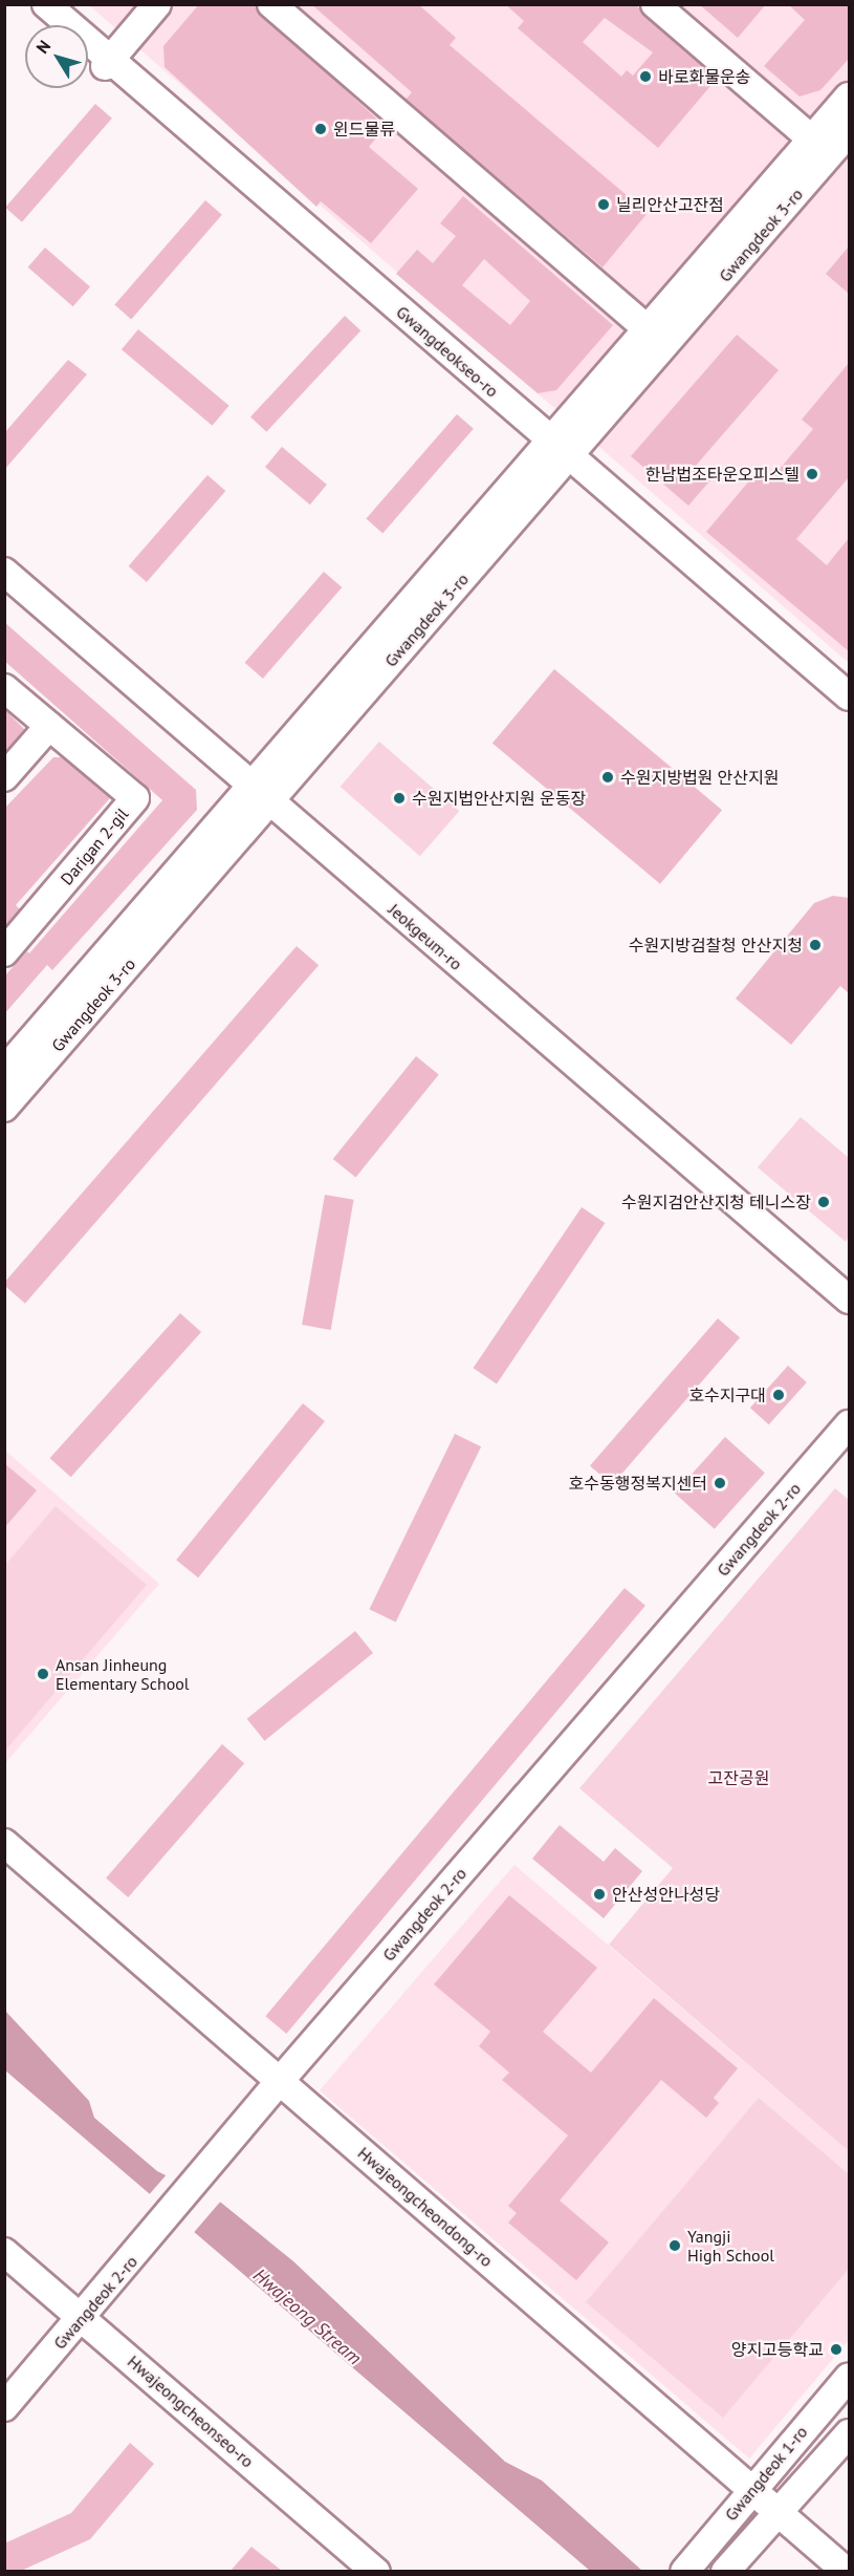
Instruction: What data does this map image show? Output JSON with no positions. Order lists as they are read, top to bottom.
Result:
{
  "streets": {
    "street": [
      "Gwangdeok 3-ro",
      "Gwangdeokseo-ro",
      "Darigan 2-gil",
      "Jeokgeum-ro",
      "Gwangdeok 2-ro",
      "Hwajeongcheondong-ro",
      "Hwajeongcheonseo-ro",
      "Gwangdeok 1-ro"
    ]
  },
  "crossings": [
    ["Gwangdeok 3-ro", "Gwangdeokseo-ro"],
    ["Gwangdeok 3-ro", "Jeokgeum-ro"],
    ["Gwangdeok 2-ro", "Hwajeongcheondong-ro"],
    ["Gwangdeok 2-ro", "Hwajeongcheonseo-ro"],
    ["Hwajeongcheondong-ro", "Gwangdeok 1-ro"]
  ],
  "water": ["Hwajeong Stream"],
  "parks": ["고잔공원"],
  "places": [
    "바로화물운송",
    "윈드물류",
    "닐리안산고잔점",
    "한남법조타운오피스텔",
    "수원지방법원 안산지원",
    "수원지법안산지원 운동장",
    "수원지방검찰청 안산지청",
    "수원지검안산지청 테니스장",
    "호수지구대",
    "호수동행정복지센터",
    "Ansan Jinheung Elementary School",
    "안산성안나성당",
    "Yangji High School",
    "양지고등학교"
  ],
  "north": "top left"
}
